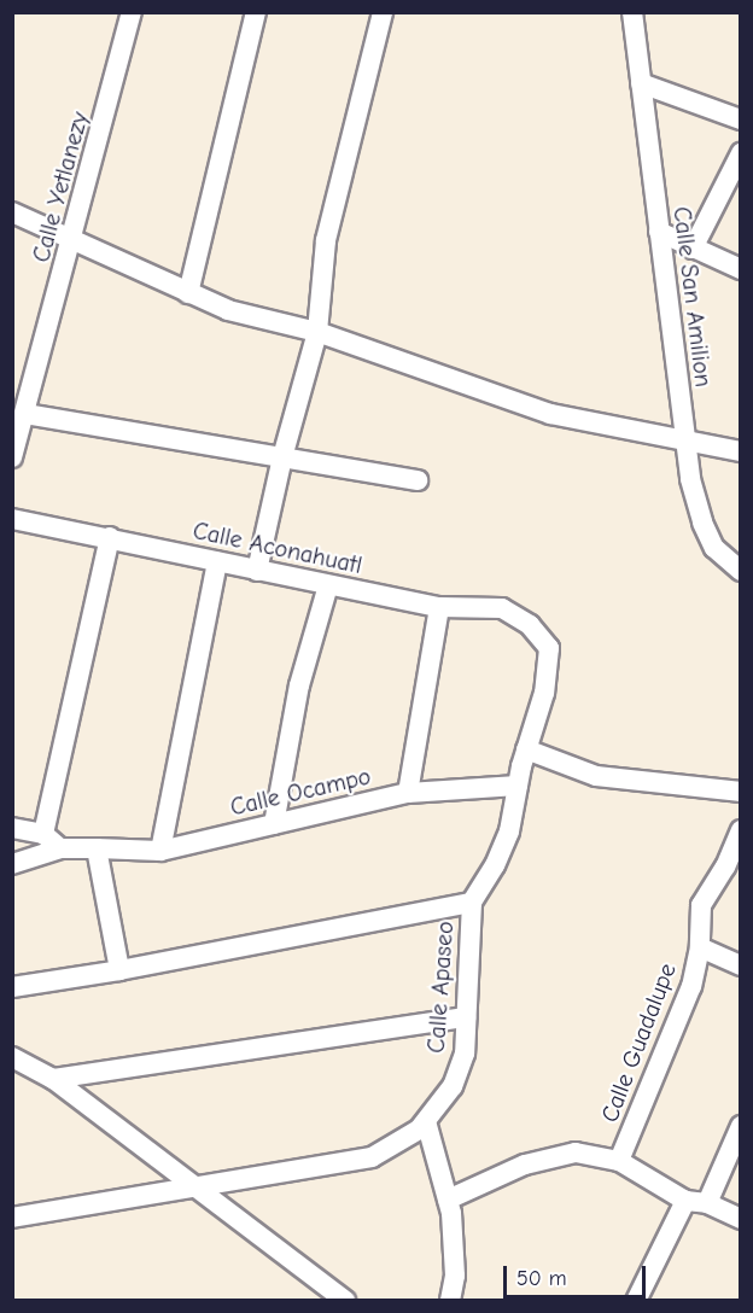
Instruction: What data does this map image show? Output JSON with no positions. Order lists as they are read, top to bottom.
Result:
{
  "streets": {
    "street": [
      "Calle Yetlanezy",
      "Calle San Amilion",
      "Calle Aconahuatl",
      "Calle Ocampo",
      "Calle Apaseo",
      "Calle Guadalupe"
    ]
  },
  "crossings": [
    ["Calle Aconahuatl", "Calle Apaseo"],
    ["Calle Ocampo", "Calle Apaseo"]
  ],
  "scale_bar": "50 m"
}
